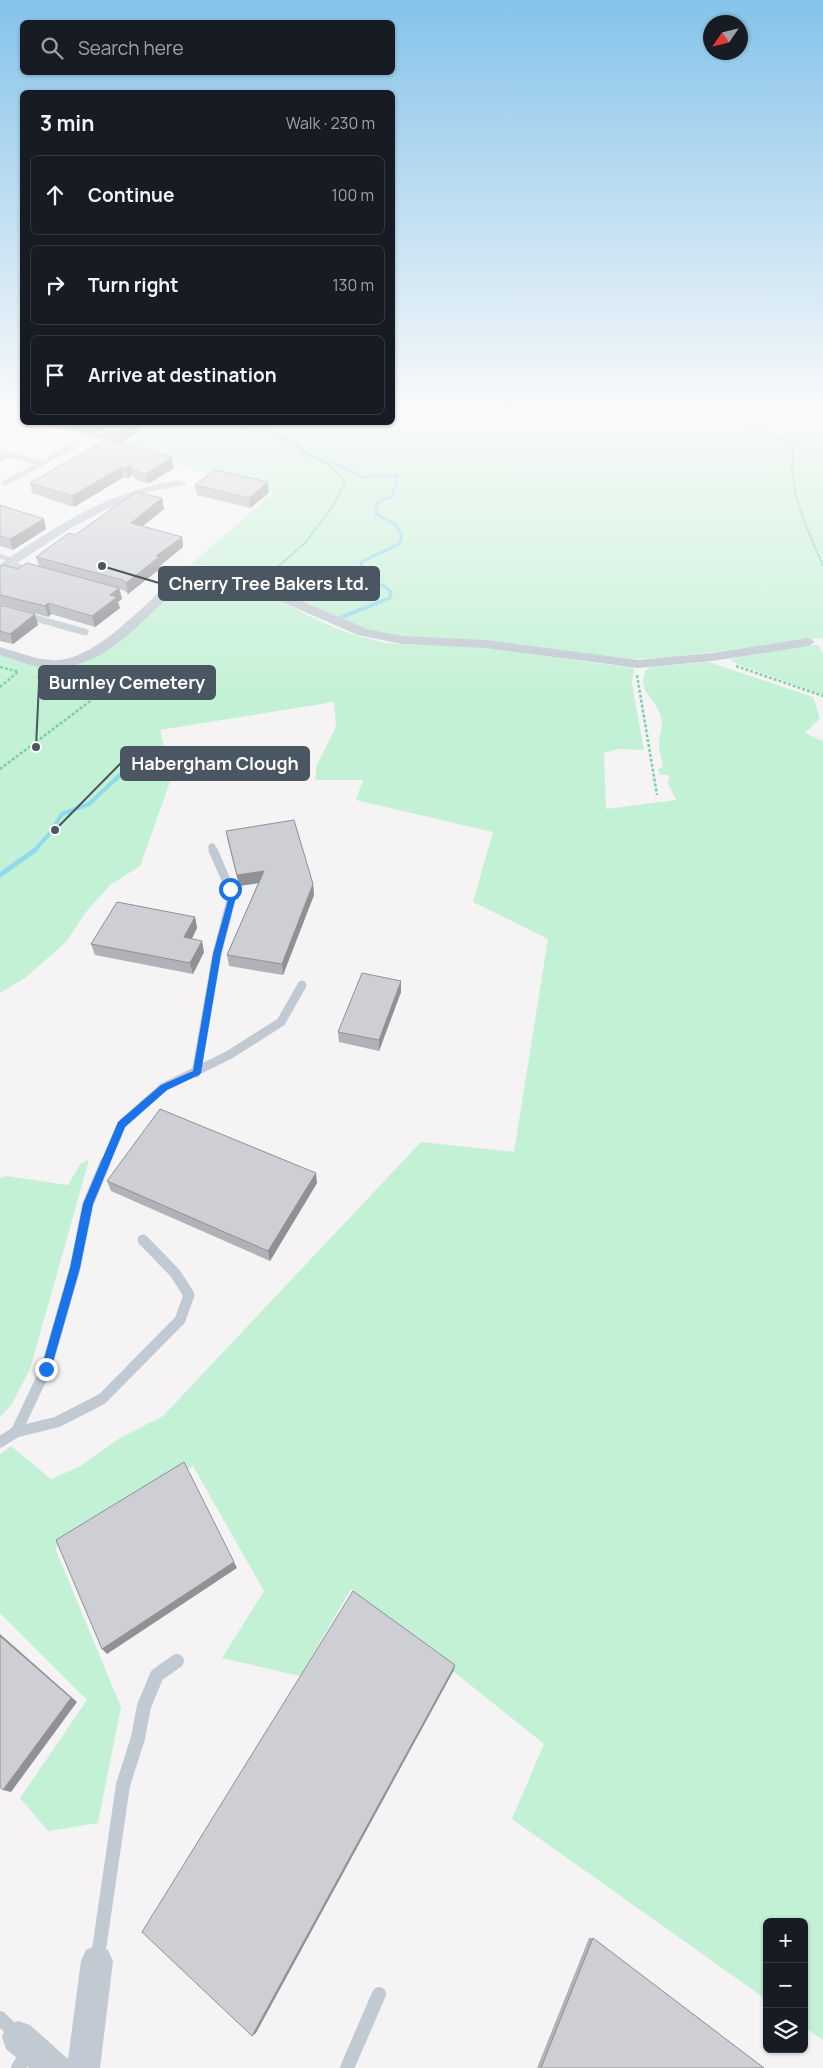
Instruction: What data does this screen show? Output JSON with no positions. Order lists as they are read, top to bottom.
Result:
{
  "places": ["Cherry Tree Bakers Ltd.", "Burnley Cemetery", "Habergham Clough"],
  "north": "bottom left",
  "page": {
    "search": "Search here",
    "heading": ["3 min", "Walk · 230 m"],
    "list": [
      ["Continue", "100 m"],
      ["Turn right", "130 m"],
      "Arrive at destination"
    ],
    "map_buttons": ["+", "−"]
  }
}
